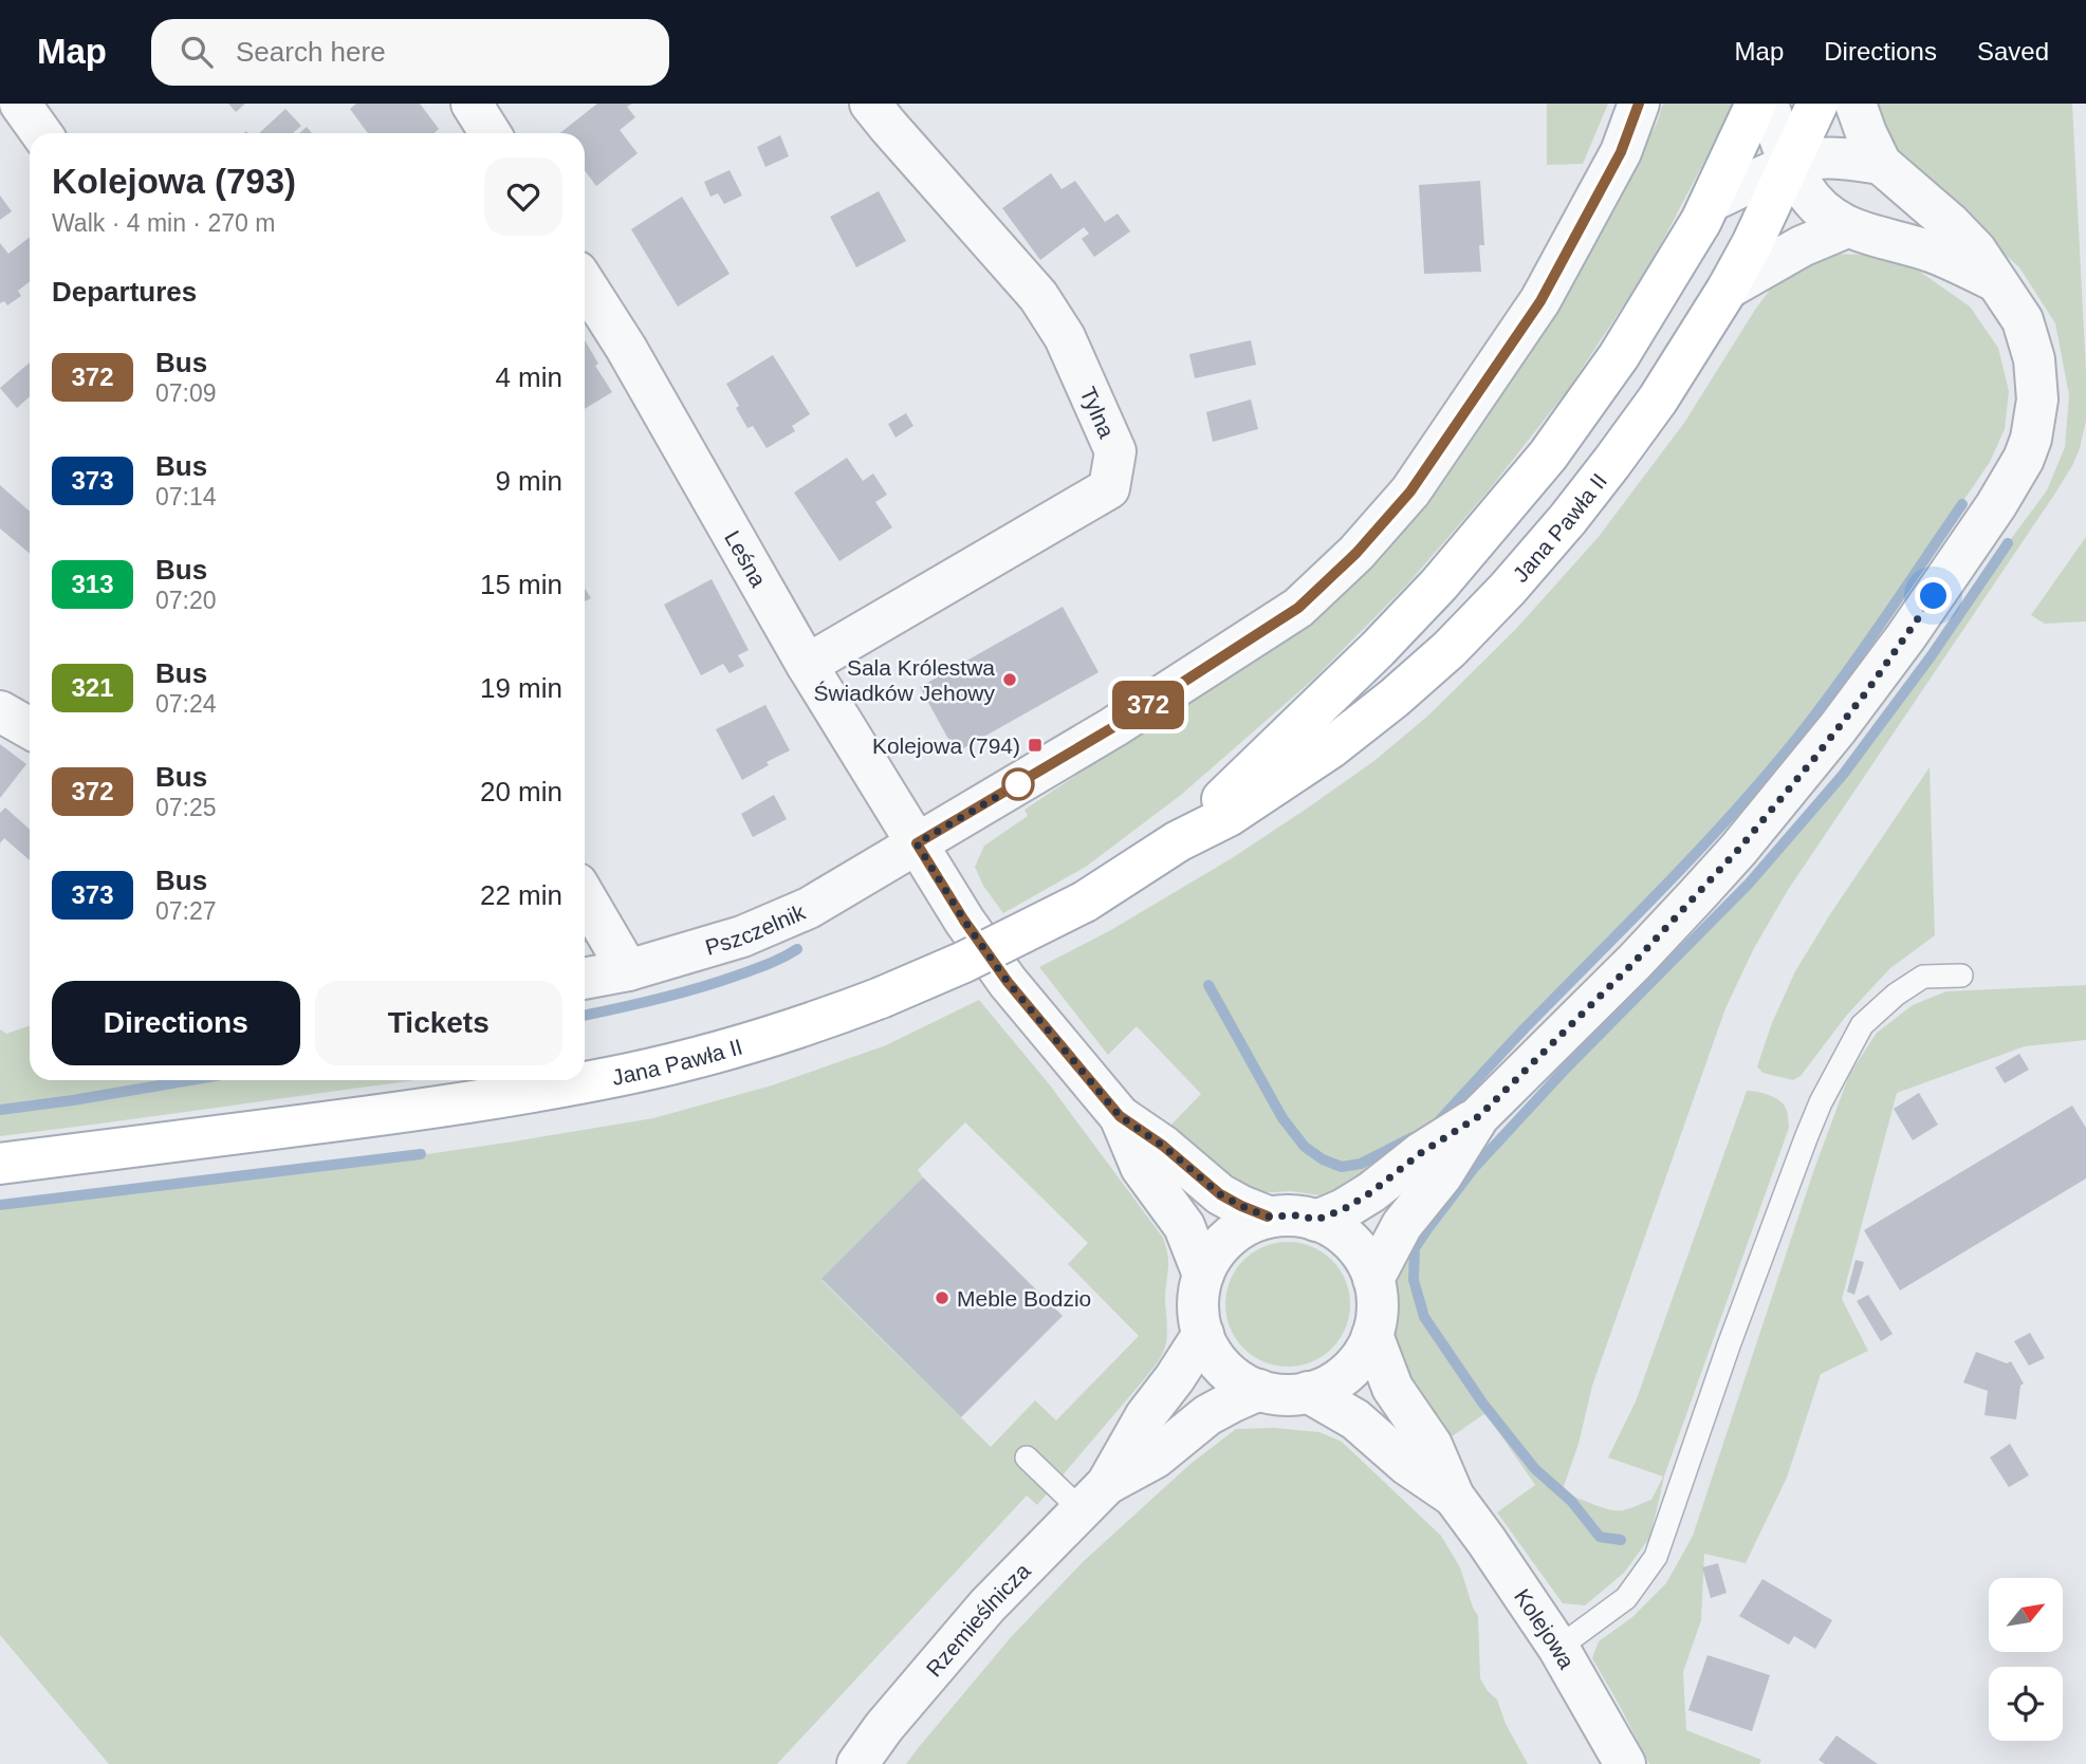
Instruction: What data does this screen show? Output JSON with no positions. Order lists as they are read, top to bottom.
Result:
{
  "streets": {
    "main road": ["Jana Pawła II"],
    "street": [
      "Tylna",
      "Leśna",
      "Pszczelnik",
      "Rzemieślnicza",
      "Kolejowa"
    ]
  },
  "crossings": [
    ["Tylna", "Leśna"],
    ["Leśna", "Pszczelnik"],
    ["Rzemieślnicza", "Kolejowa"]
  ],
  "places": {
    "other": ["Sala Królestwa Świadków Jehowy", "Meble Bodzio"],
    "transit": ["Kolejowa (794)"]
  },
  "lines": ["bus line 372"],
  "north": "top right",
  "page": {
    "header": "Map",
    "search": "Search here",
    "nav": ["Map", "Directions", "Saved"],
    "on_map": "372",
    "heading": [
      ["Kolejowa (793)", "Walk · 4 min · 270 m"],
      "Departures"
    ],
    "list": [
      {
        "mark": "372",
        "name": "Bus",
        "note": "07:09",
        "value": "4 min"
      },
      {
        "mark": "373",
        "name": "Bus",
        "note": "07:14",
        "value": "9 min"
      },
      {
        "mark": "313",
        "name": "Bus",
        "note": "07:20",
        "value": "15 min"
      },
      {
        "mark": "321",
        "name": "Bus",
        "note": "07:24",
        "value": "19 min"
      },
      {
        "mark": "372",
        "name": "Bus",
        "note": "07:25",
        "value": "20 min"
      },
      {
        "mark": "373",
        "name": "Bus",
        "note": "07:27",
        "value": "22 min"
      }
    ],
    "buttons": ["Directions", "Tickets"]
  }
}
